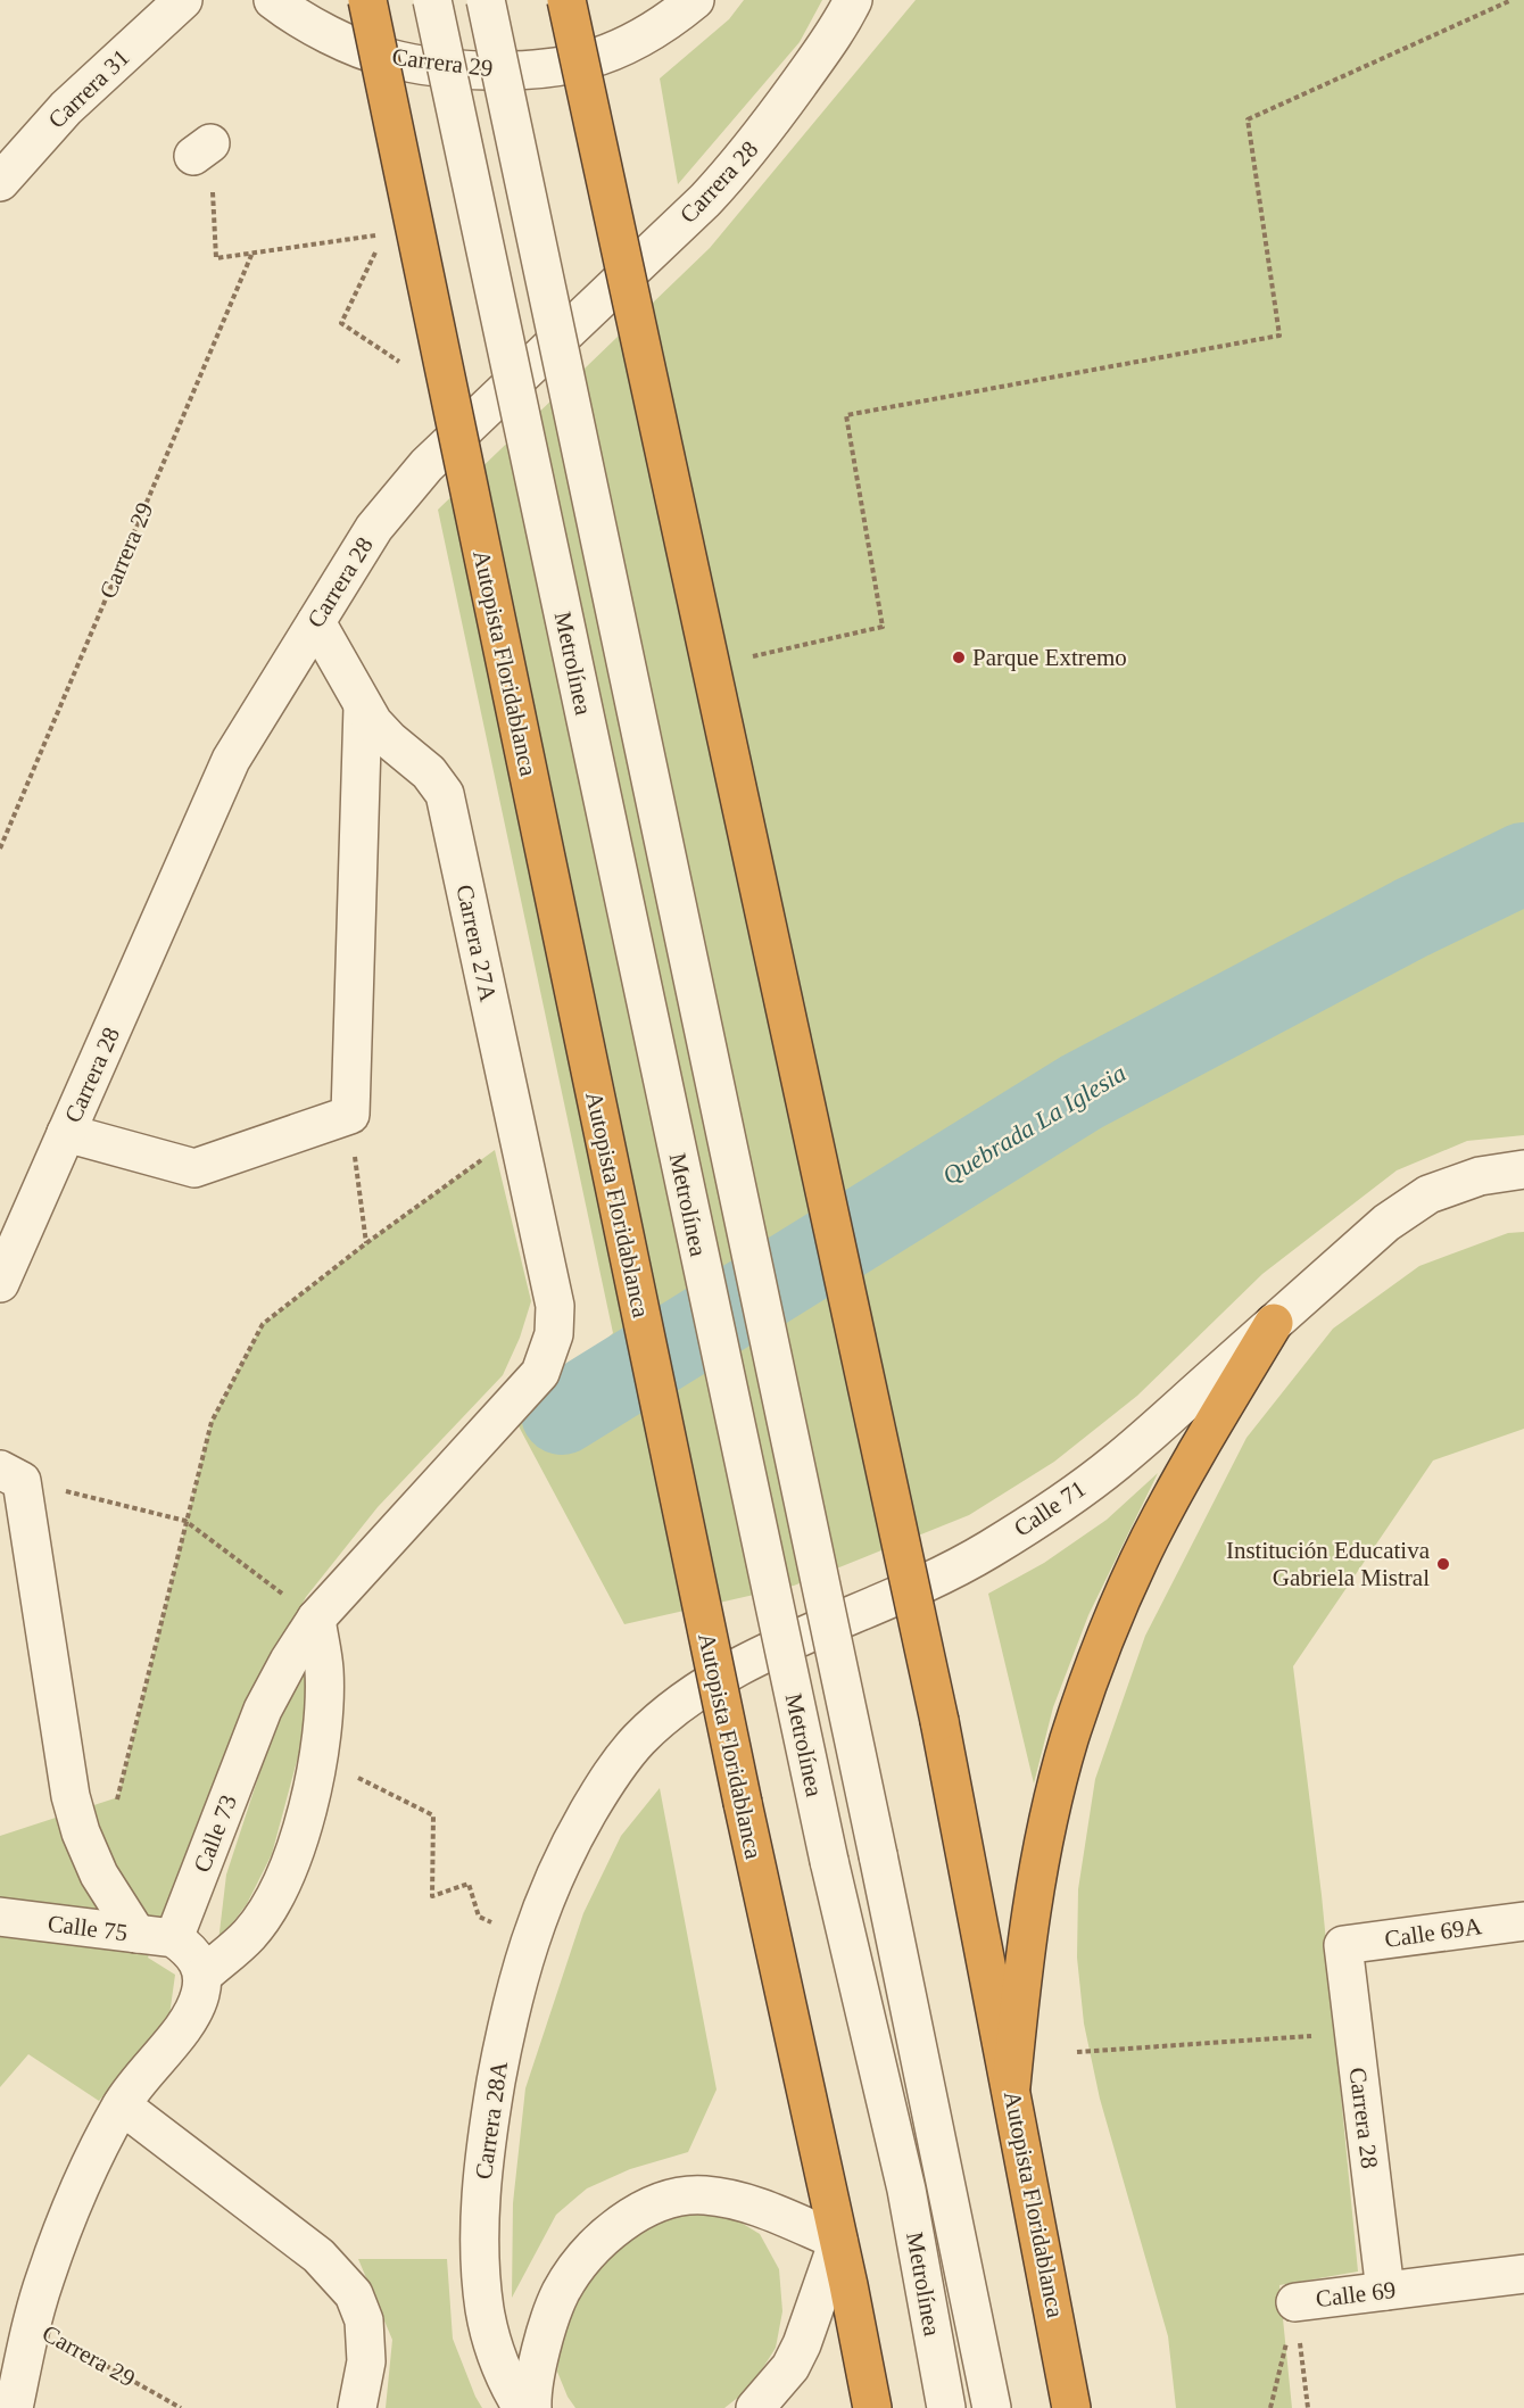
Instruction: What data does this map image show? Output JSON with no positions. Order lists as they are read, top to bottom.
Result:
{
  "streets": {
    "highway": ["Autopista Floridablanca"],
    "street": [
      "Carrera 29",
      "Carrera 31",
      "Carrera 28",
      "Metrolínea",
      "Carrera 27A",
      "Calle 71",
      "Calle 73",
      "Calle 75",
      "Calle 69A",
      "Carrera 28A",
      "Calle 69"
    ]
  },
  "crossings": [
    ["Carrera 28", "Carrera 27A"],
    ["Carrera 28", "Calle 69A"],
    ["Carrera 28", "Calle 69"],
    ["Carrera 27A", "Calle 73"],
    ["Calle 71", "Carrera 28A"],
    ["Calle 73", "Calle 75"]
  ],
  "water": ["Quebrada La Iglesia"],
  "places": ["Parque Extremo", "Institución Educativa Gabriela Mistral"]
}
